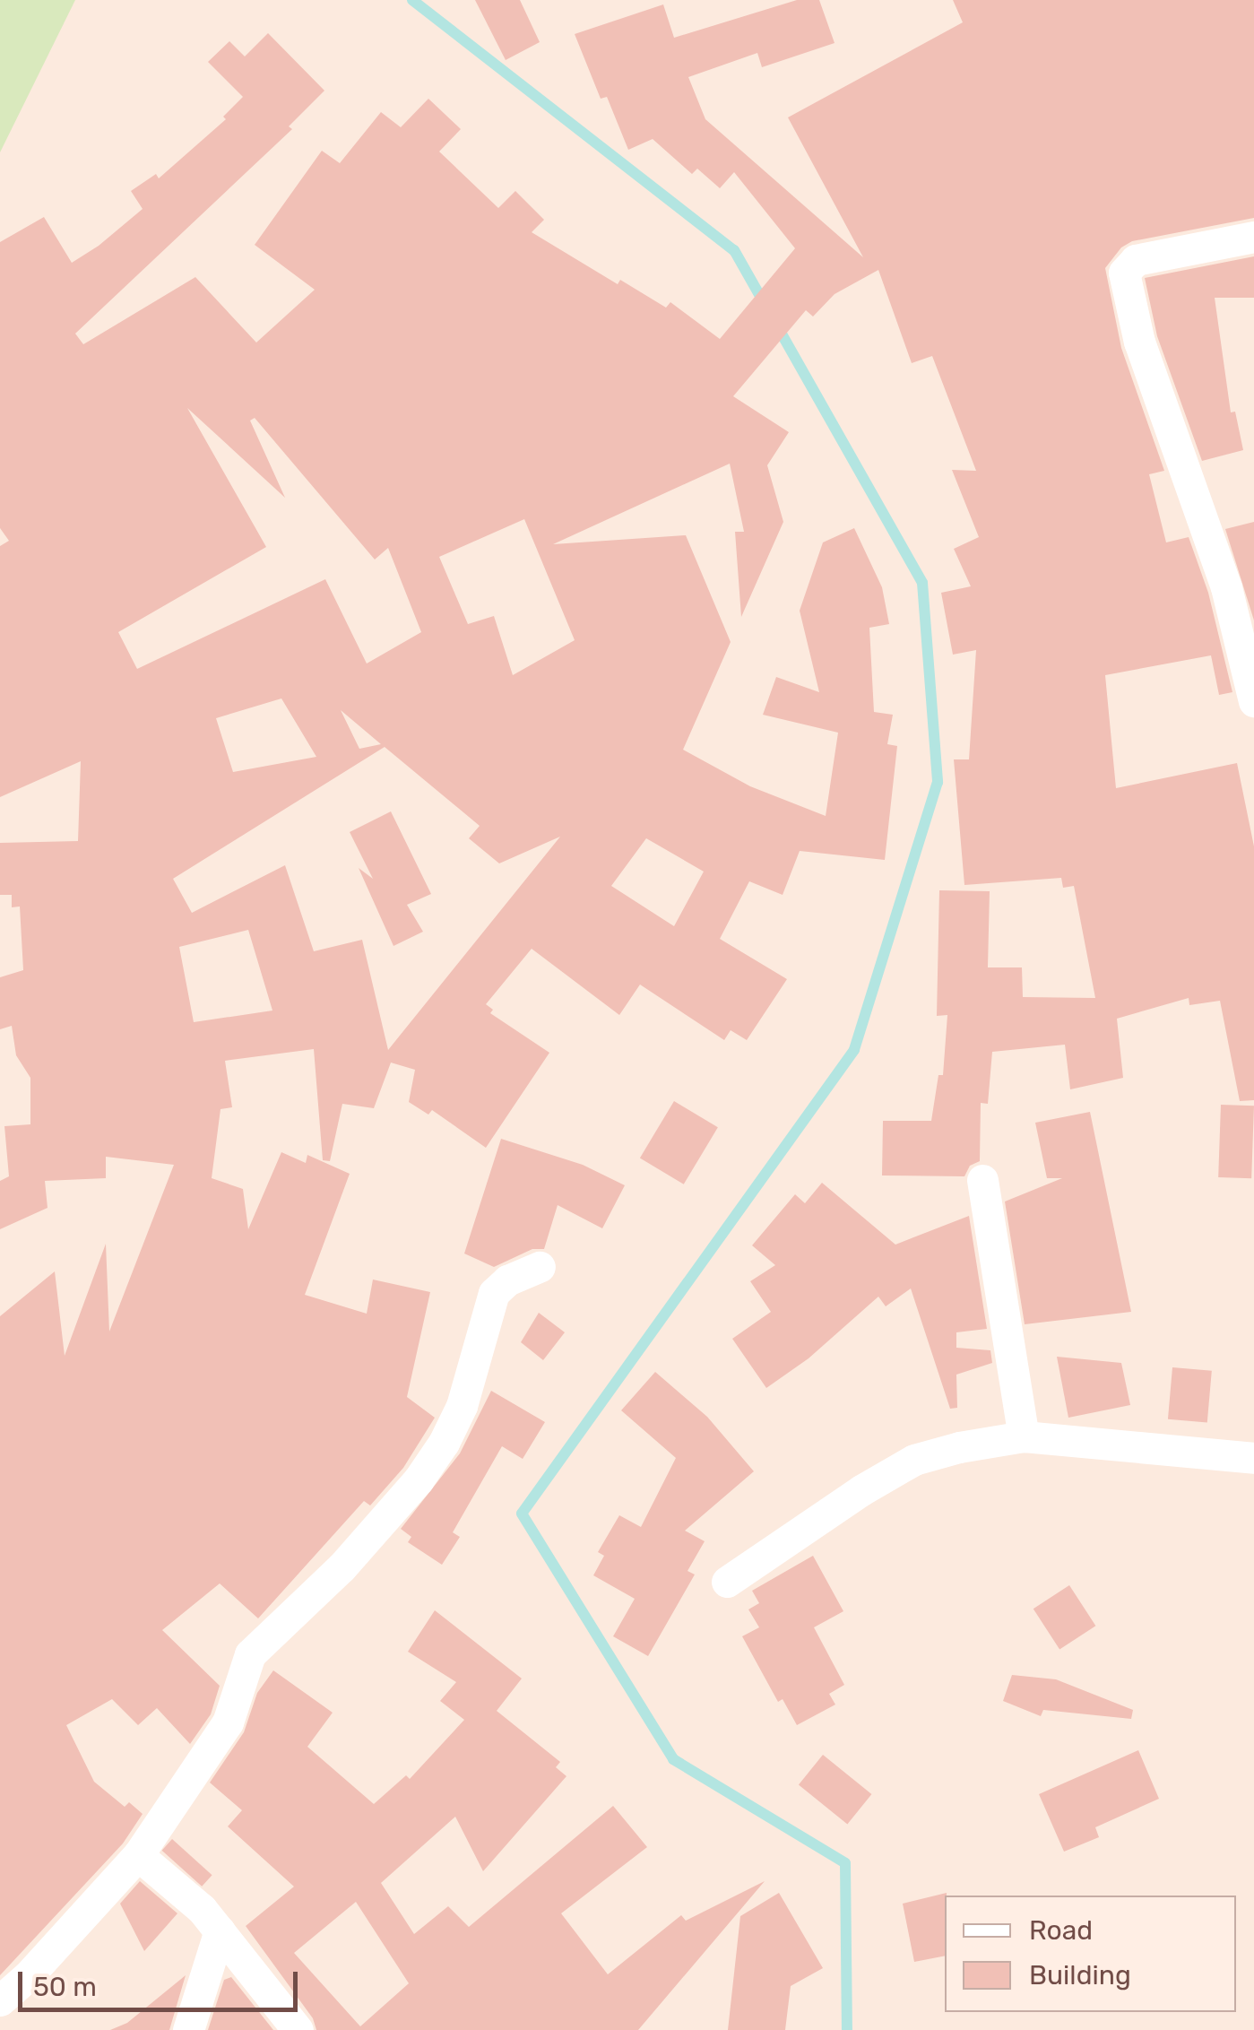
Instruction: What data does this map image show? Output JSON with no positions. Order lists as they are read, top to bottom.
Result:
{
  "legend": ["Road", "Building"],
  "scale_bar": "50 m"
}
